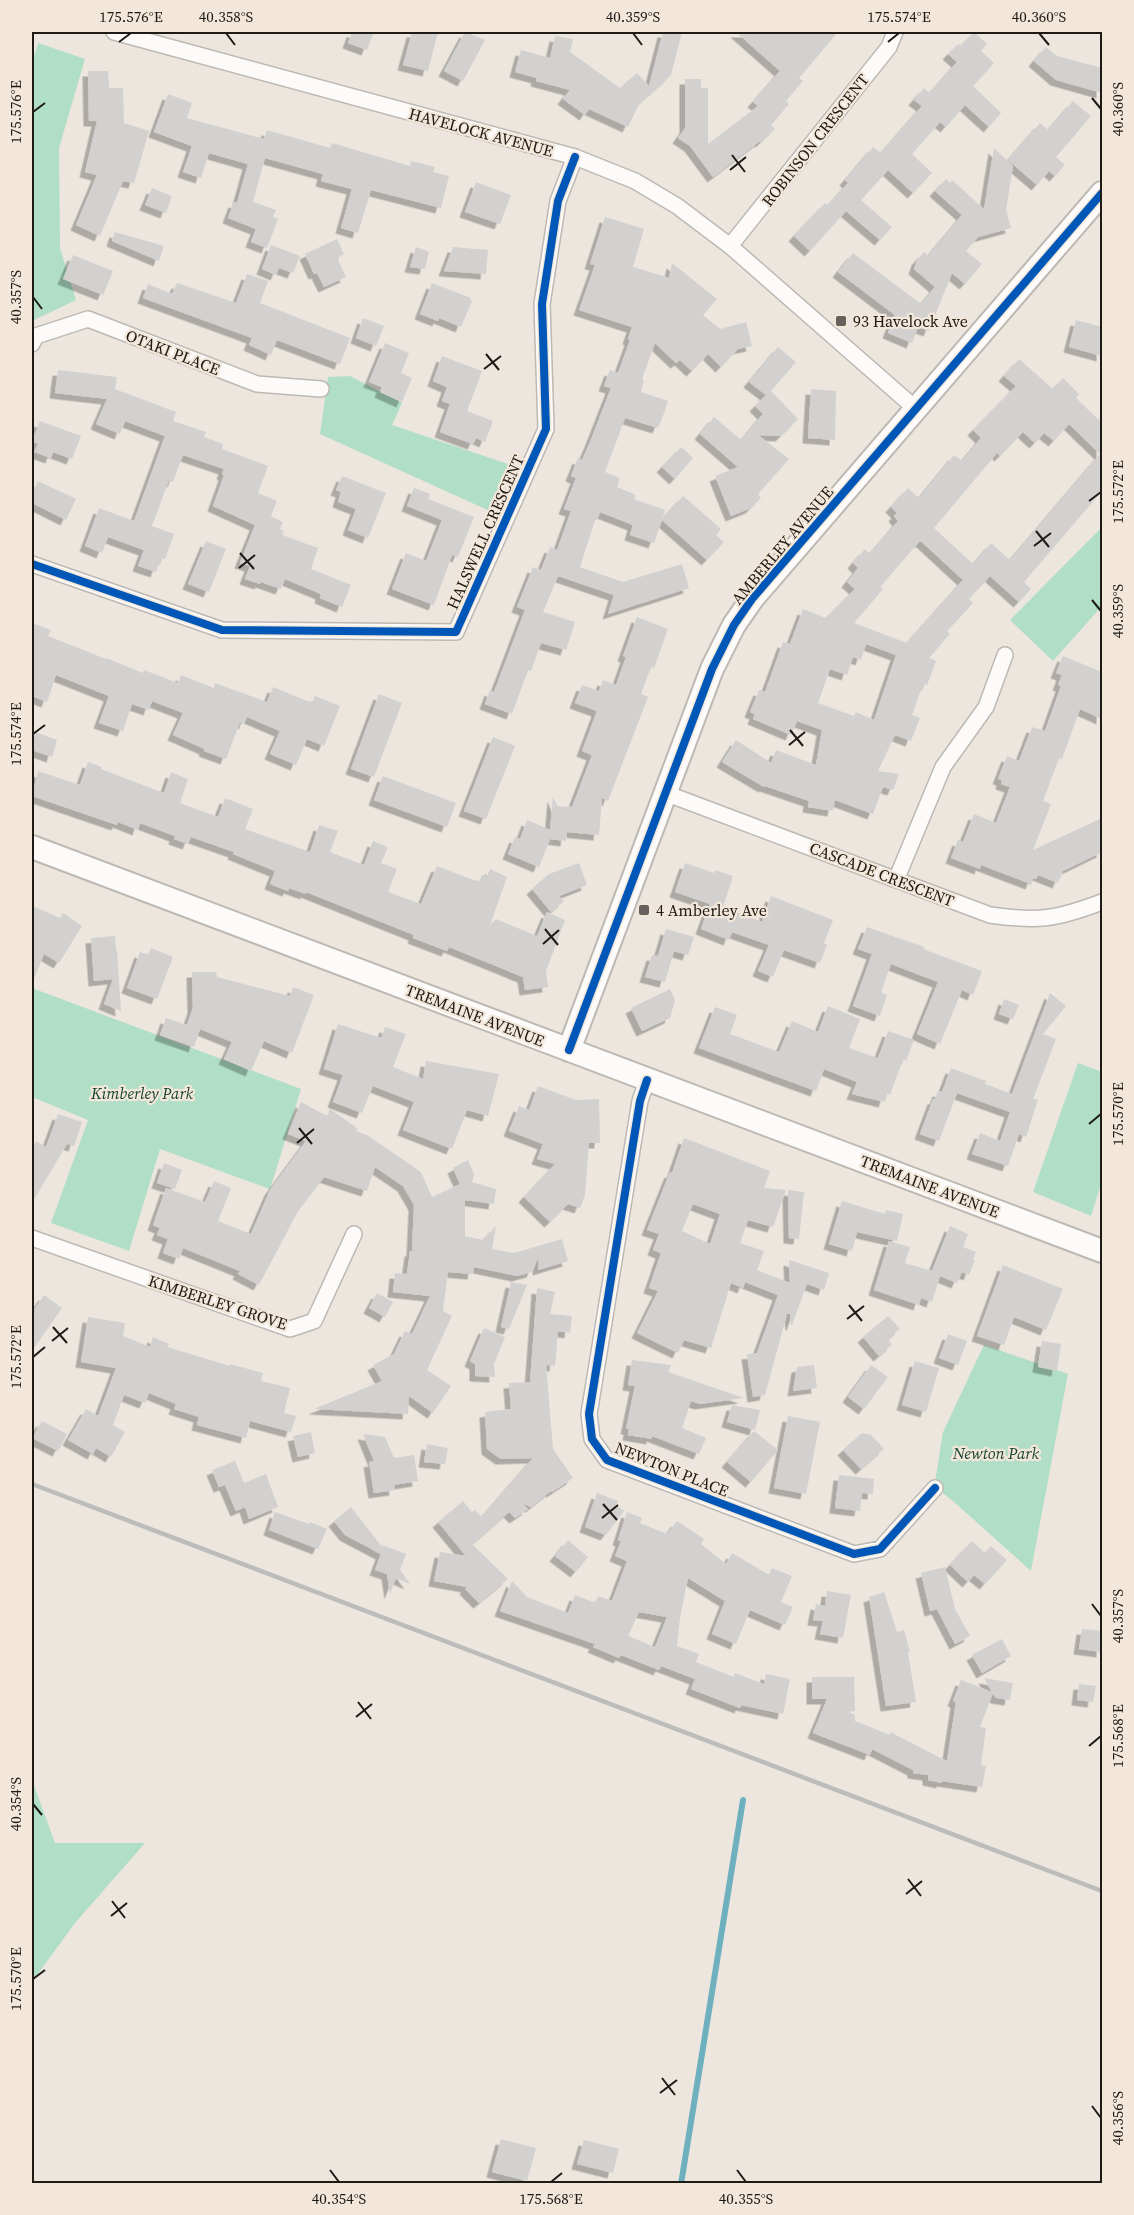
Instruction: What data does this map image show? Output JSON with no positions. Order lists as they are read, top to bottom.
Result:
{
  "streets": {
    "main road": ["AMBERLEY AVENUE", "TREMAINE AVENUE"],
    "street": [
      "HAVELOCK AVENUE",
      "ROBINSON CRESCENT",
      "OTAKI PLACE",
      "HALSWELL CRESCENT",
      "CASCADE CRESCENT",
      "KIMBERLEY GROVE",
      "NEWTON PLACE"
    ]
  },
  "crossings": [
    ["HAVELOCK AVENUE", "ROBINSON CRESCENT"],
    ["HAVELOCK AVENUE", "HALSWELL CRESCENT"],
    ["HAVELOCK AVENUE", "AMBERLEY AVENUE"],
    ["AMBERLEY AVENUE", "CASCADE CRESCENT"],
    ["AMBERLEY AVENUE", "TREMAINE AVENUE"],
    ["TREMAINE AVENUE", "NEWTON PLACE"]
  ],
  "parks": ["Kimberley Park", "Newton Park"],
  "places": {
    "transit": ["93 Havelock Ave", "4 Amberley Ave"]
  },
  "coordinates": [
    "175.576°E",
    "40.358°S",
    "40.359°S",
    "175.574°E",
    "40.360°S",
    "40.357°S",
    "175.572°E",
    "175.570°E",
    "175.568°E",
    "40.354°S",
    "40.356°S",
    "40.355°S"
  ]
}
